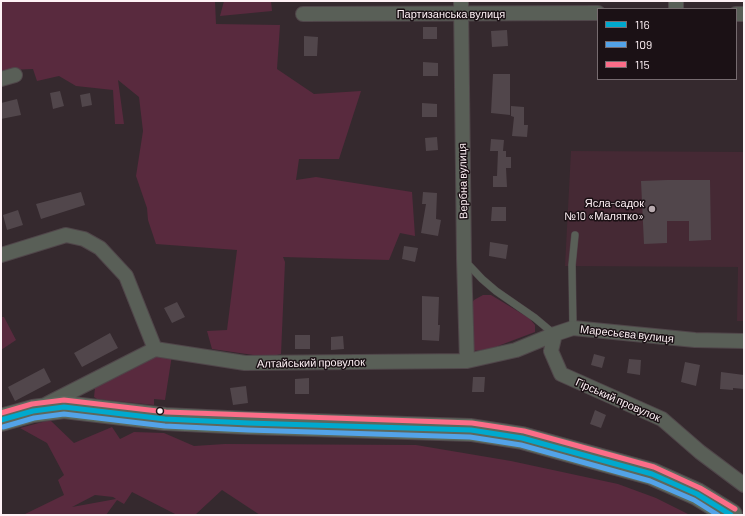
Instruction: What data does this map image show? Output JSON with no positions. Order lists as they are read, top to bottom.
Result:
{
  "streets": {
    "street": [
      "Партизанська вулиця",
      "Вербна вулиця",
      "Маресьєва вулиця",
      "Алтайський провулок",
      "Гірський провулок"
    ]
  },
  "crossings": [
    ["Партизанська вулиця", "Вербна вулиця"],
    ["Вербна вулиця", "Маресьєва вулиця"],
    ["Вербна вулиця", "Алтайський провулок"],
    ["Маресьєва вулиця", "Алтайський провулок"],
    ["Маресьєва вулиця", "Гірський провулок"]
  ],
  "places": ["Ясла-садок №10 «Малятко»"],
  "lines": ["transit line 115", "transit line 116", "transit line 109"],
  "legend": ["116", "109", "115"]
}
